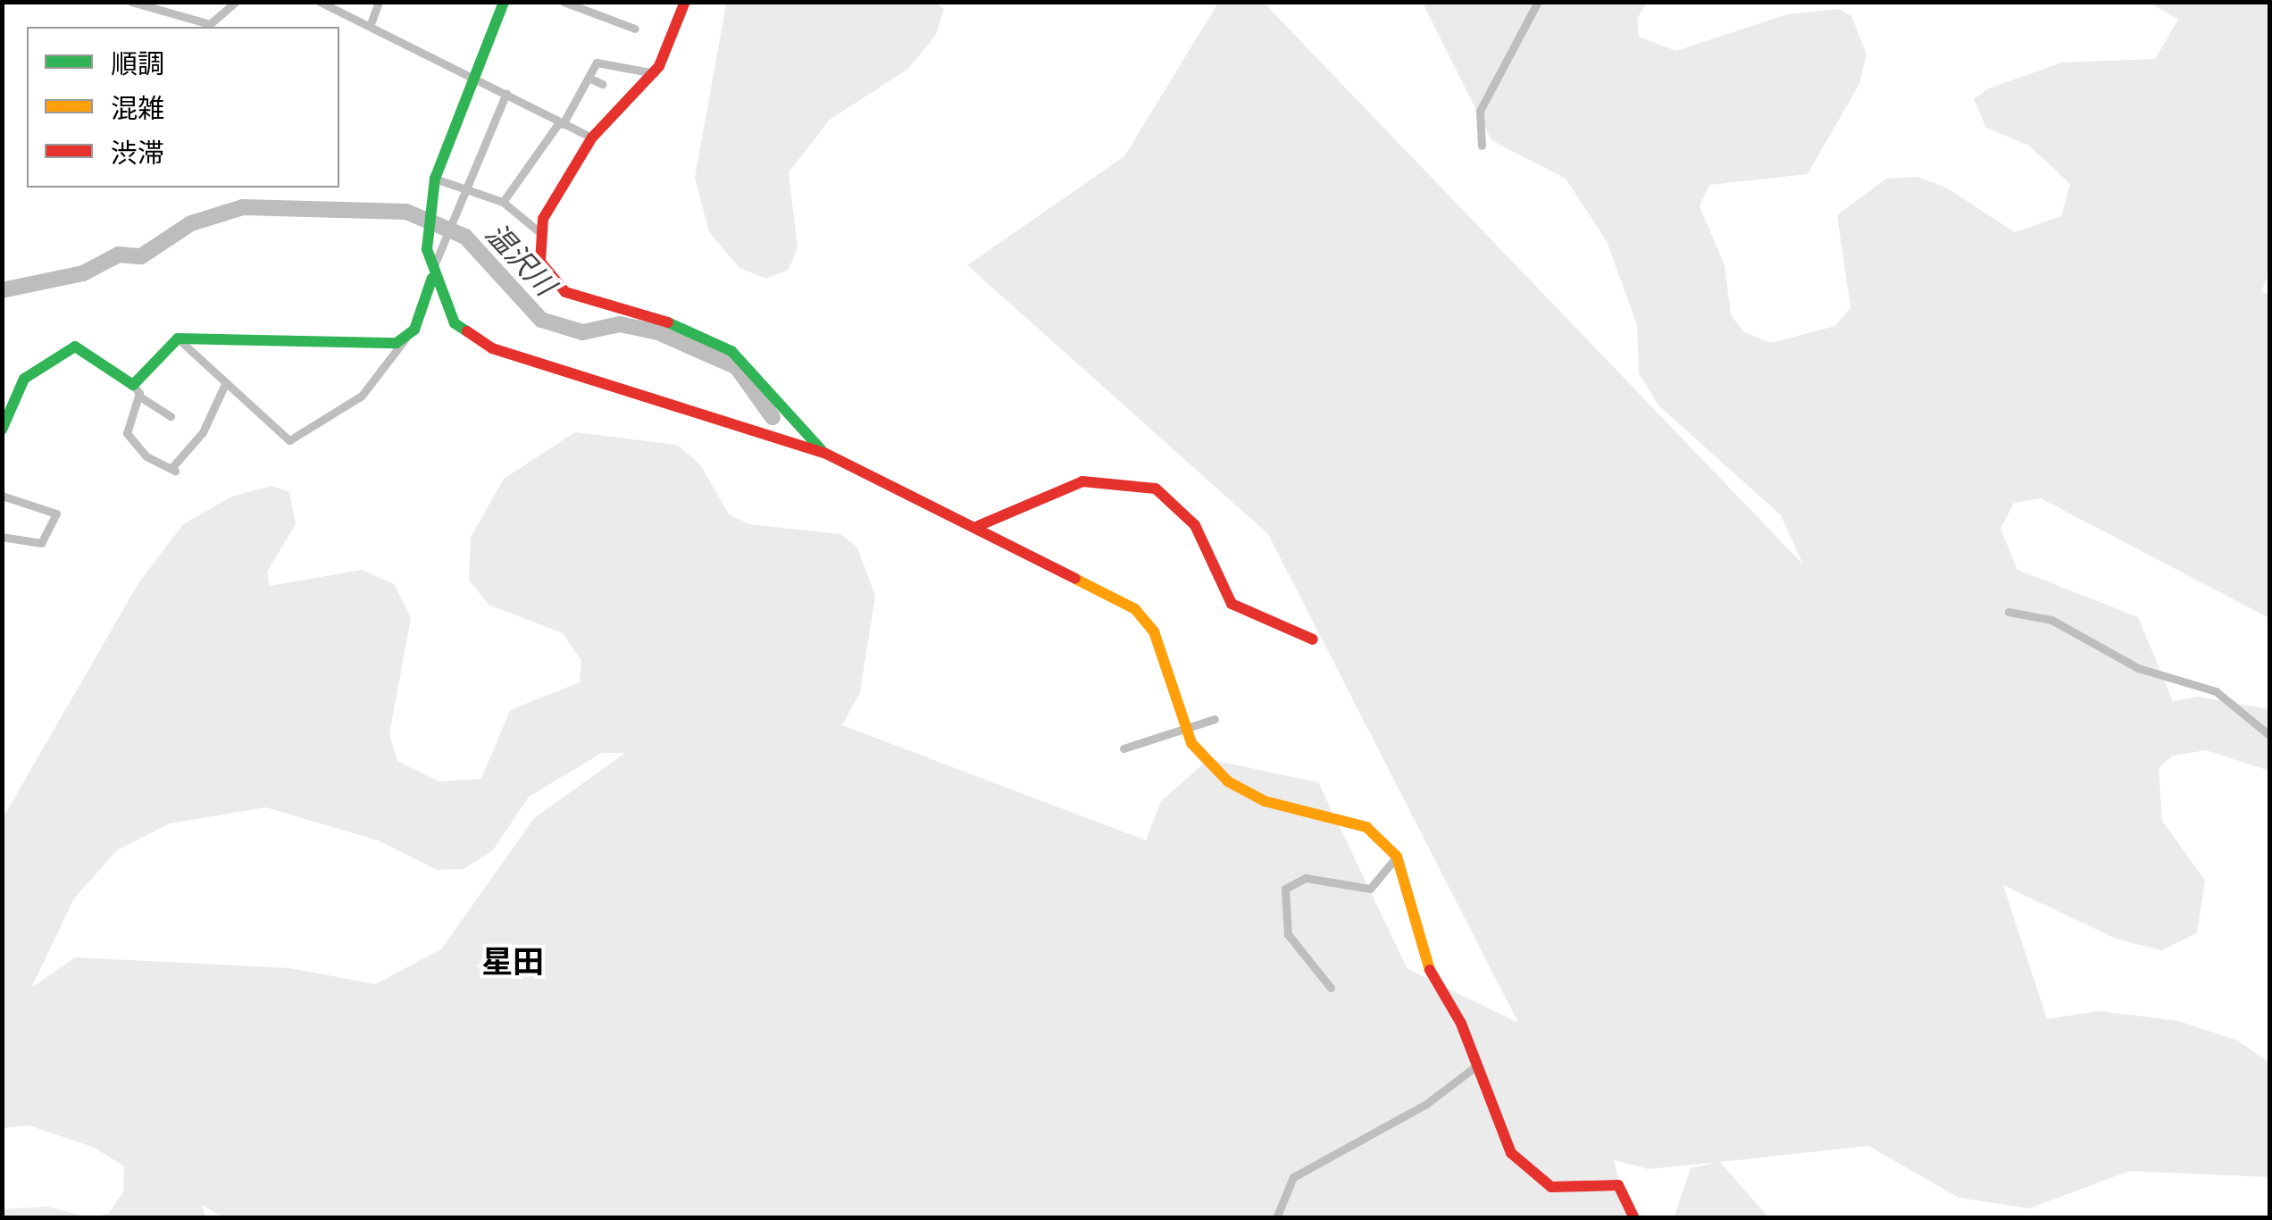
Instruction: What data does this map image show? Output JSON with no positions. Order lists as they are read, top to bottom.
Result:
{
  "districts": ["星田"],
  "water": ["温沢川"],
  "legend": ["順調", "混雑", "渋滞"]
}
